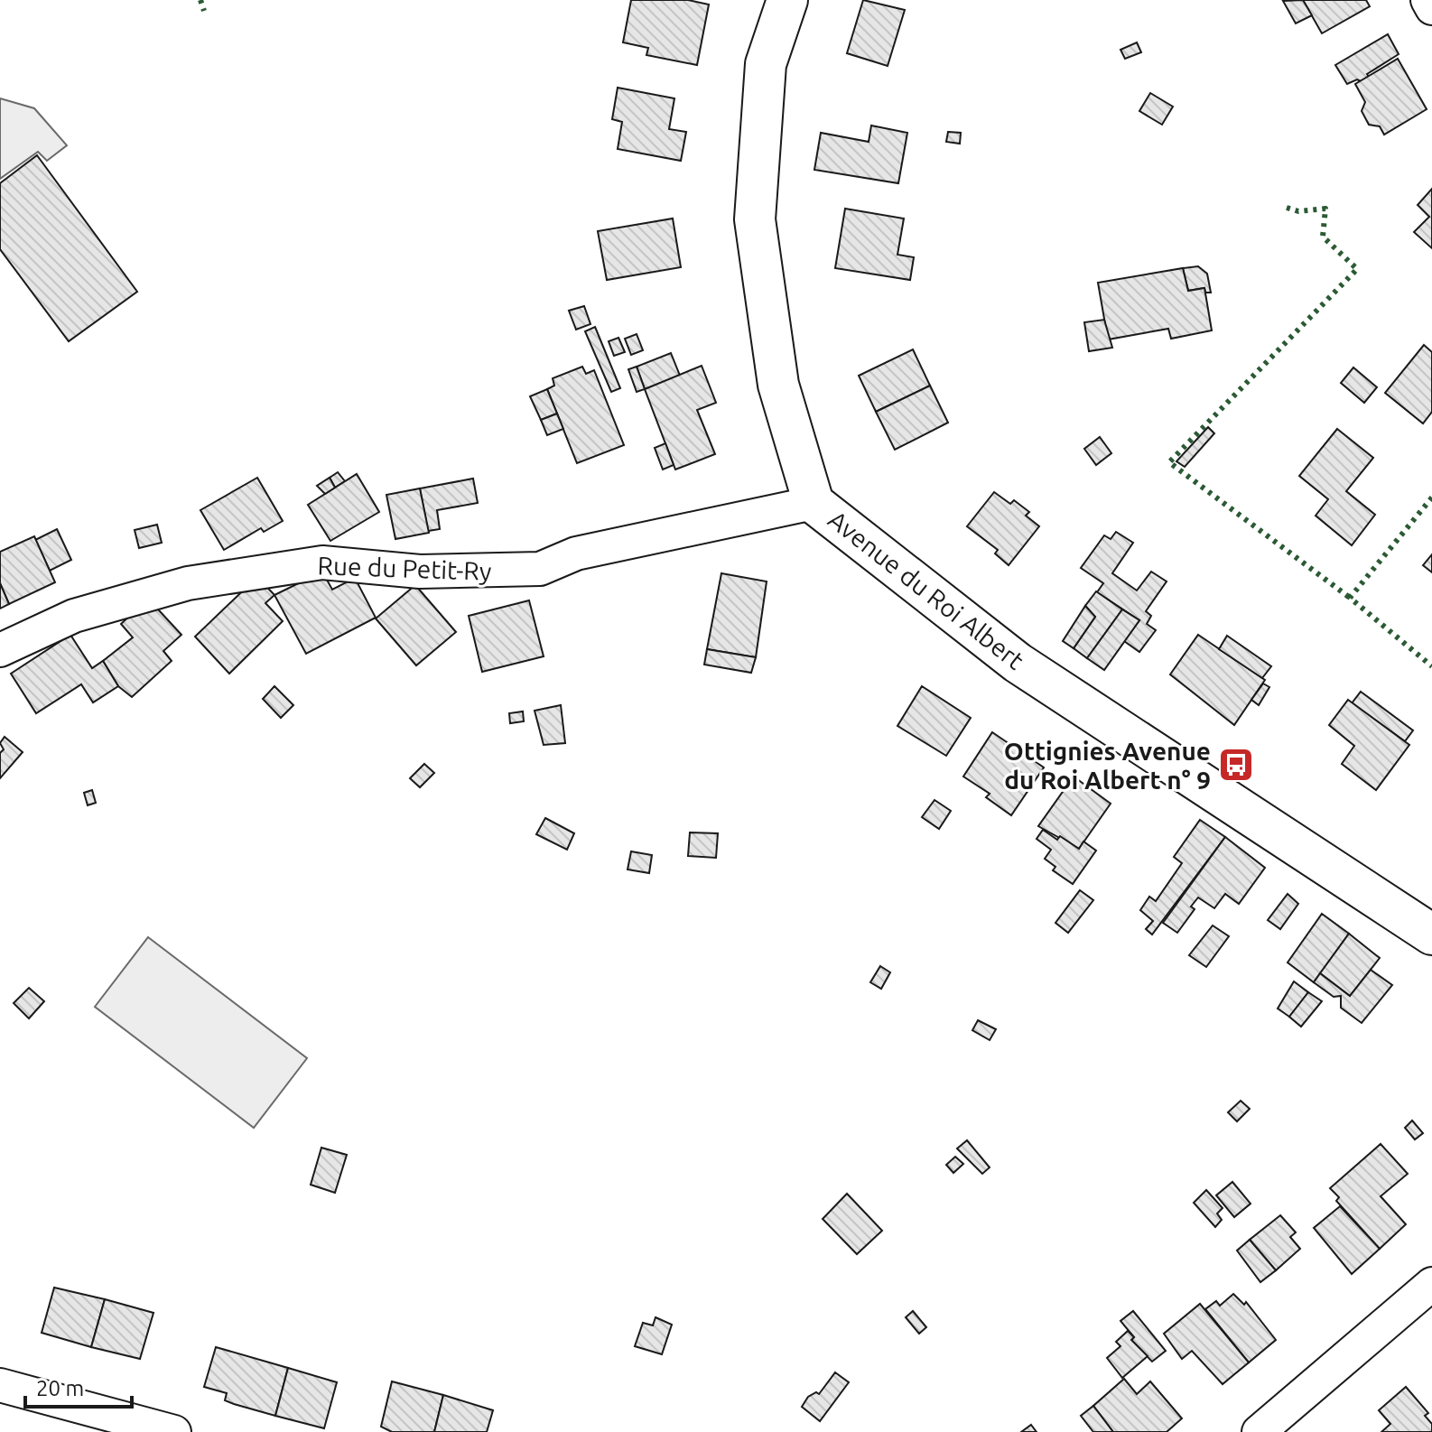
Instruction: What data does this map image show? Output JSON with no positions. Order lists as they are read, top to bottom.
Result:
{
  "streets": {
    "main road": ["Avenue du Roi Albert"],
    "street": ["Rue du Petit-Ry"]
  },
  "crossings": [
    ["Rue du Petit-Ry", "Avenue du Roi Albert"]
  ],
  "places": {
    "bus stop": ["Ottignies Avenue du Roi Albert n° 9"]
  },
  "scale_bar": "20 m"
}
